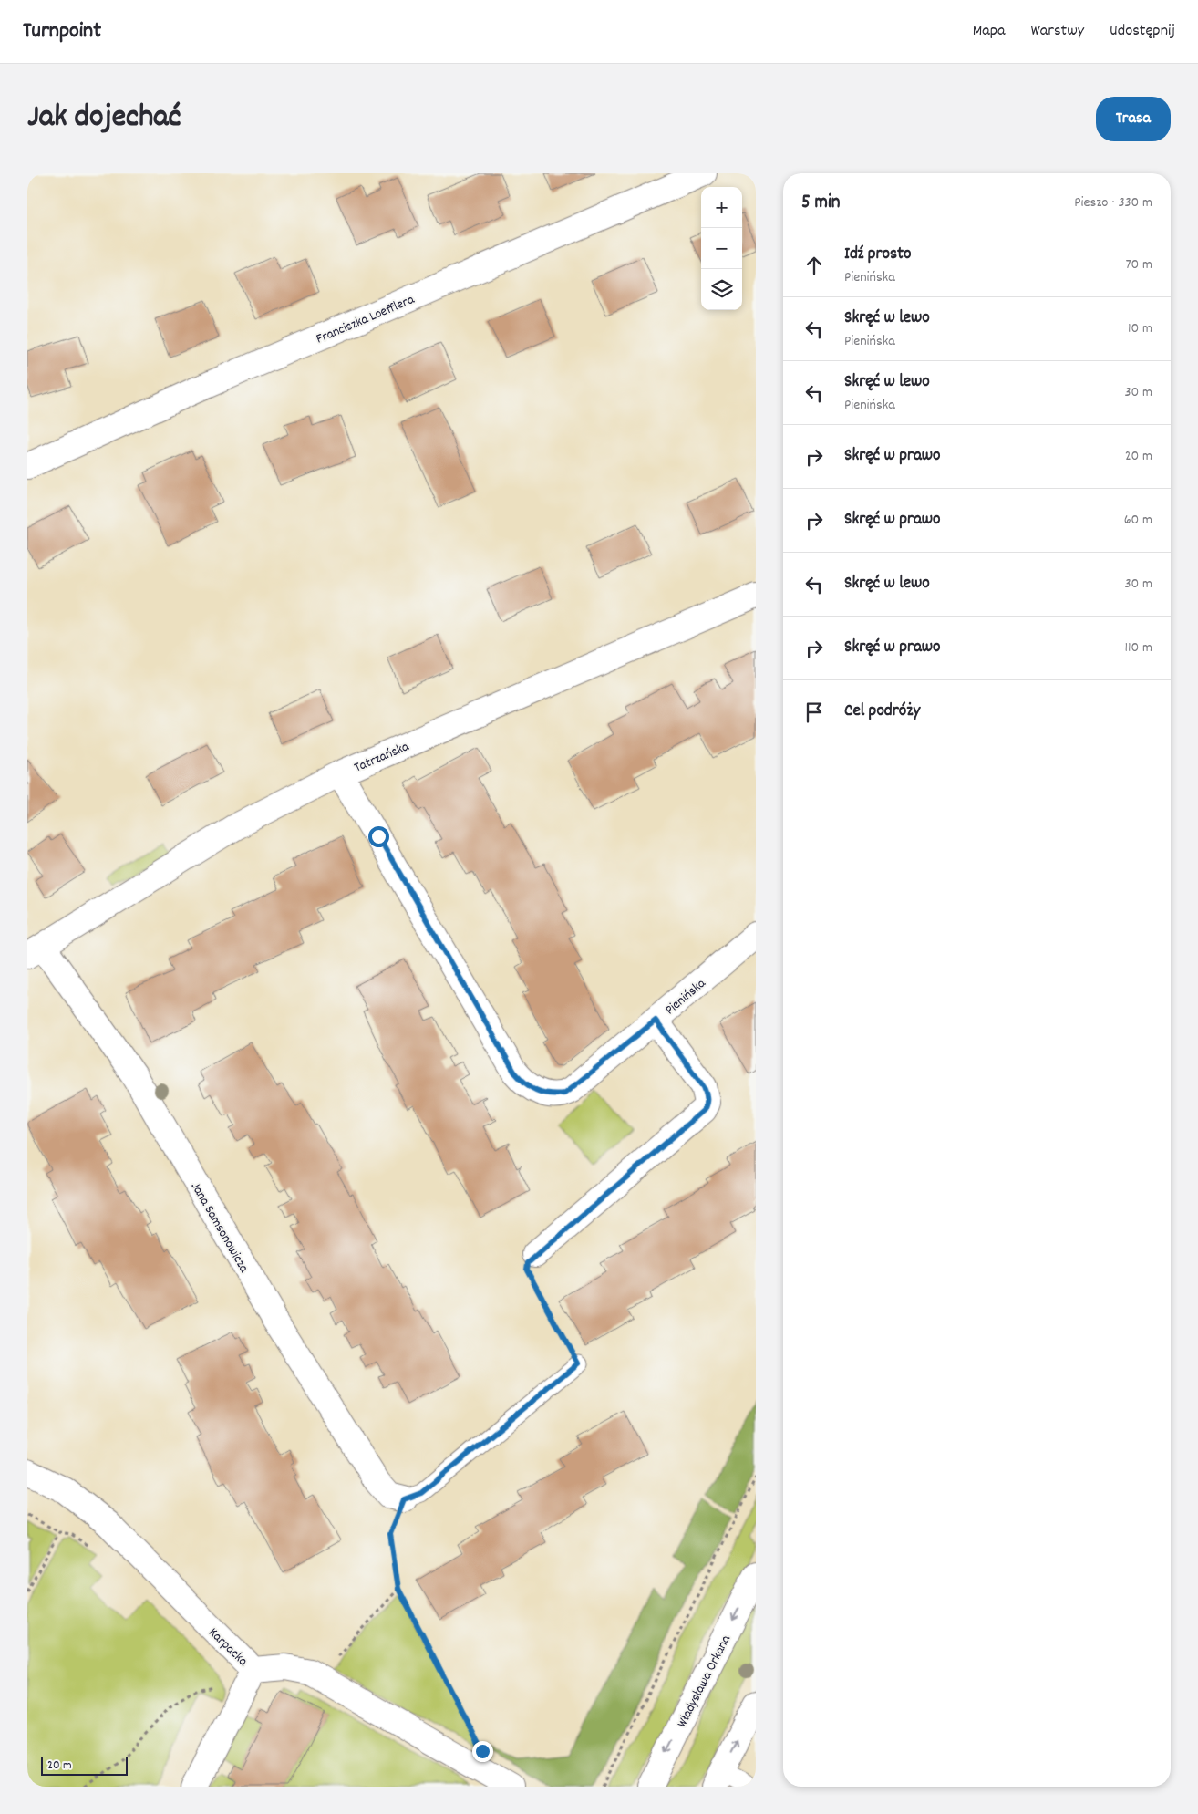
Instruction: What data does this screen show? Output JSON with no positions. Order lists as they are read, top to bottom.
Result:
{
  "streets": {
    "street": [
      "Franciszka Loefflera",
      "Tatrzańska",
      "Pienińska",
      "Jana Samsonowicza",
      "Karpacka",
      "Władysława Orkana"
    ]
  },
  "crossings": [
    ["Tatrzańska", "Pienińska"],
    ["Tatrzańska", "Jana Samsonowicza"]
  ],
  "scale_bar": "20 m",
  "page": {
    "header": "Turnpoint",
    "nav": ["Mapa", "Warstwy", "Udostępnij"],
    "title": "Jak dojechać",
    "buttons": "Trasa",
    "heading": ["5 min", "Pieszo · 330 m"],
    "map_buttons": ["+", "−"],
    "list": [
      ["Idź prosto", "Pienińska", "70 m"],
      ["Skręć w lewo", "Pienińska", "10 m"],
      ["Skręć w lewo", "Pienińska", "30 m"],
      ["Skręć w prawo", "20 m"],
      ["Skręć w prawo", "60 m"],
      ["Skręć w lewo", "30 m"],
      ["Skręć w prawo", "110 m"],
      "Cel podróży"
    ],
    "scale": "20 m"
  }
}
